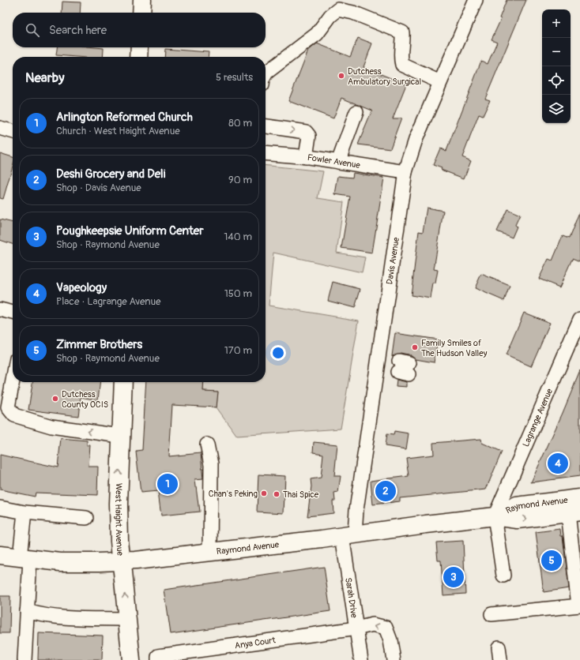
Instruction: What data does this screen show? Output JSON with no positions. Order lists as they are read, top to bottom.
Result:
{
  "streets": {
    "main road": ["Raymond Avenue", "West Haight Avenue"],
    "street": [
      "Fowler Avenue",
      "Davis Avenue",
      "Lagrange Avenue",
      "Sarah Drive",
      "Anya Court"
    ]
  },
  "crossings": [
    ["Fowler Avenue", "Davis Avenue"],
    ["Davis Avenue", "Raymond Avenue"],
    ["Davis Avenue", "Sarah Drive"],
    ["Lagrange Avenue", "Raymond Avenue"],
    ["Raymond Avenue", "West Haight Avenue"],
    ["Raymond Avenue", "Sarah Drive"],
    ["Sarah Drive", "Anya Court"]
  ],
  "one_way": ["West Haight Avenue"],
  "places": [
    "Dutchess Ambulatory Surgical",
    "Family Smiles of The Hudson Valley",
    "Dutchess County OCIS",
    "Chan's Peking",
    "Thai Spice"
  ],
  "page": {
    "map_buttons": ["+", "−"],
    "search": "Search here",
    "heading": ["Nearby", "5 results"],
    "list": [
      {
        "mark": "1",
        "name": "Arlington Reformed Church",
        "note": "Church · West Haight Avenue",
        "value": "80 m"
      },
      {
        "mark": "2",
        "name": "Deshi Grocery and Deli",
        "note": "Shop · Davis Avenue",
        "value": "90 m"
      },
      {
        "mark": "3",
        "name": "Poughkeepsie Uniform Center",
        "note": "Shop · Raymond Avenue",
        "value": "140 m"
      },
      {
        "mark": "4",
        "name": "Vapeology",
        "note": "Place · Lagrange Avenue",
        "value": "150 m"
      },
      {
        "mark": "5",
        "name": "Zimmer Brothers",
        "note": "Shop · Raymond Avenue",
        "value": "170 m"
      }
    ],
    "pins": [
      "4",
      "1",
      "2",
      "5",
      "3"
    ]
  }
}
